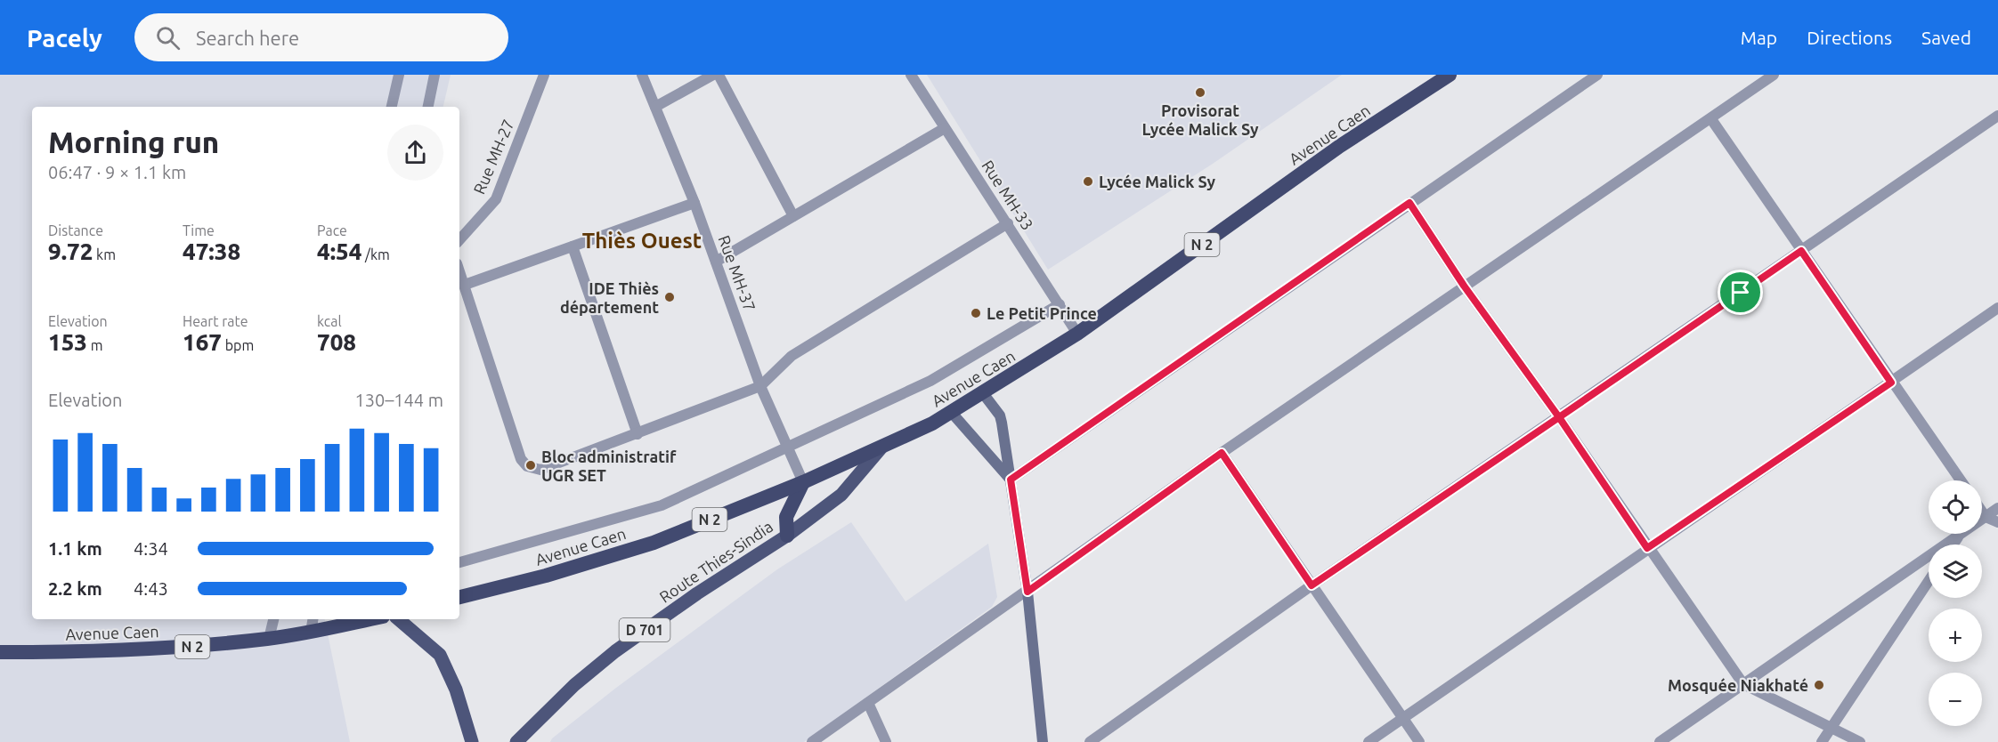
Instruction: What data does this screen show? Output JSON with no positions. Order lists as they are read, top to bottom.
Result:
{
  "streets": {
    "highway": ["Avenue Caen", "N 2"],
    "main road": ["Route Thies-Sindia", "D 701"],
    "street": ["Rue MH-27", "Rue MH-33", "Rue MH-37"]
  },
  "crossings": [
    ["Avenue Caen", "Rue MH-33"],
    ["Avenue Caen", "Rue MH-37"],
    ["Avenue Caen", "Route Thies-Sindia"]
  ],
  "districts": ["Thiès Ouest"],
  "places": [
    "Provisorat Lycée Malick Sy",
    "Lycée Malick Sy",
    "IDE Thiès département",
    "Le Petit Prince",
    "Bloc administratif UGR SET",
    "Mosquée Niakhaté"
  ],
  "page": {
    "header": "Pacely",
    "search": "Search here",
    "nav": ["Map", "Directions", "Saved"],
    "heading": ["Morning run", "06:47 · 9 × 1.1 km"],
    "stats": [
      ["Distance", "9.72 km"],
      ["Time", "47:38"],
      ["Pace", "4:54 /km"],
      ["Elevation", "153 m"],
      ["Heart rate", "167 bpm"],
      ["kcal", "708"]
    ],
    "chart": ["Elevation", "130–144 m"],
    "map_buttons": ["+", "−"],
    "list": [
      {
        "name": "1.1 km",
        "note": "4:34"
      },
      {
        "name": "2.2 km",
        "note": "4:43"
      }
    ]
  }
}
